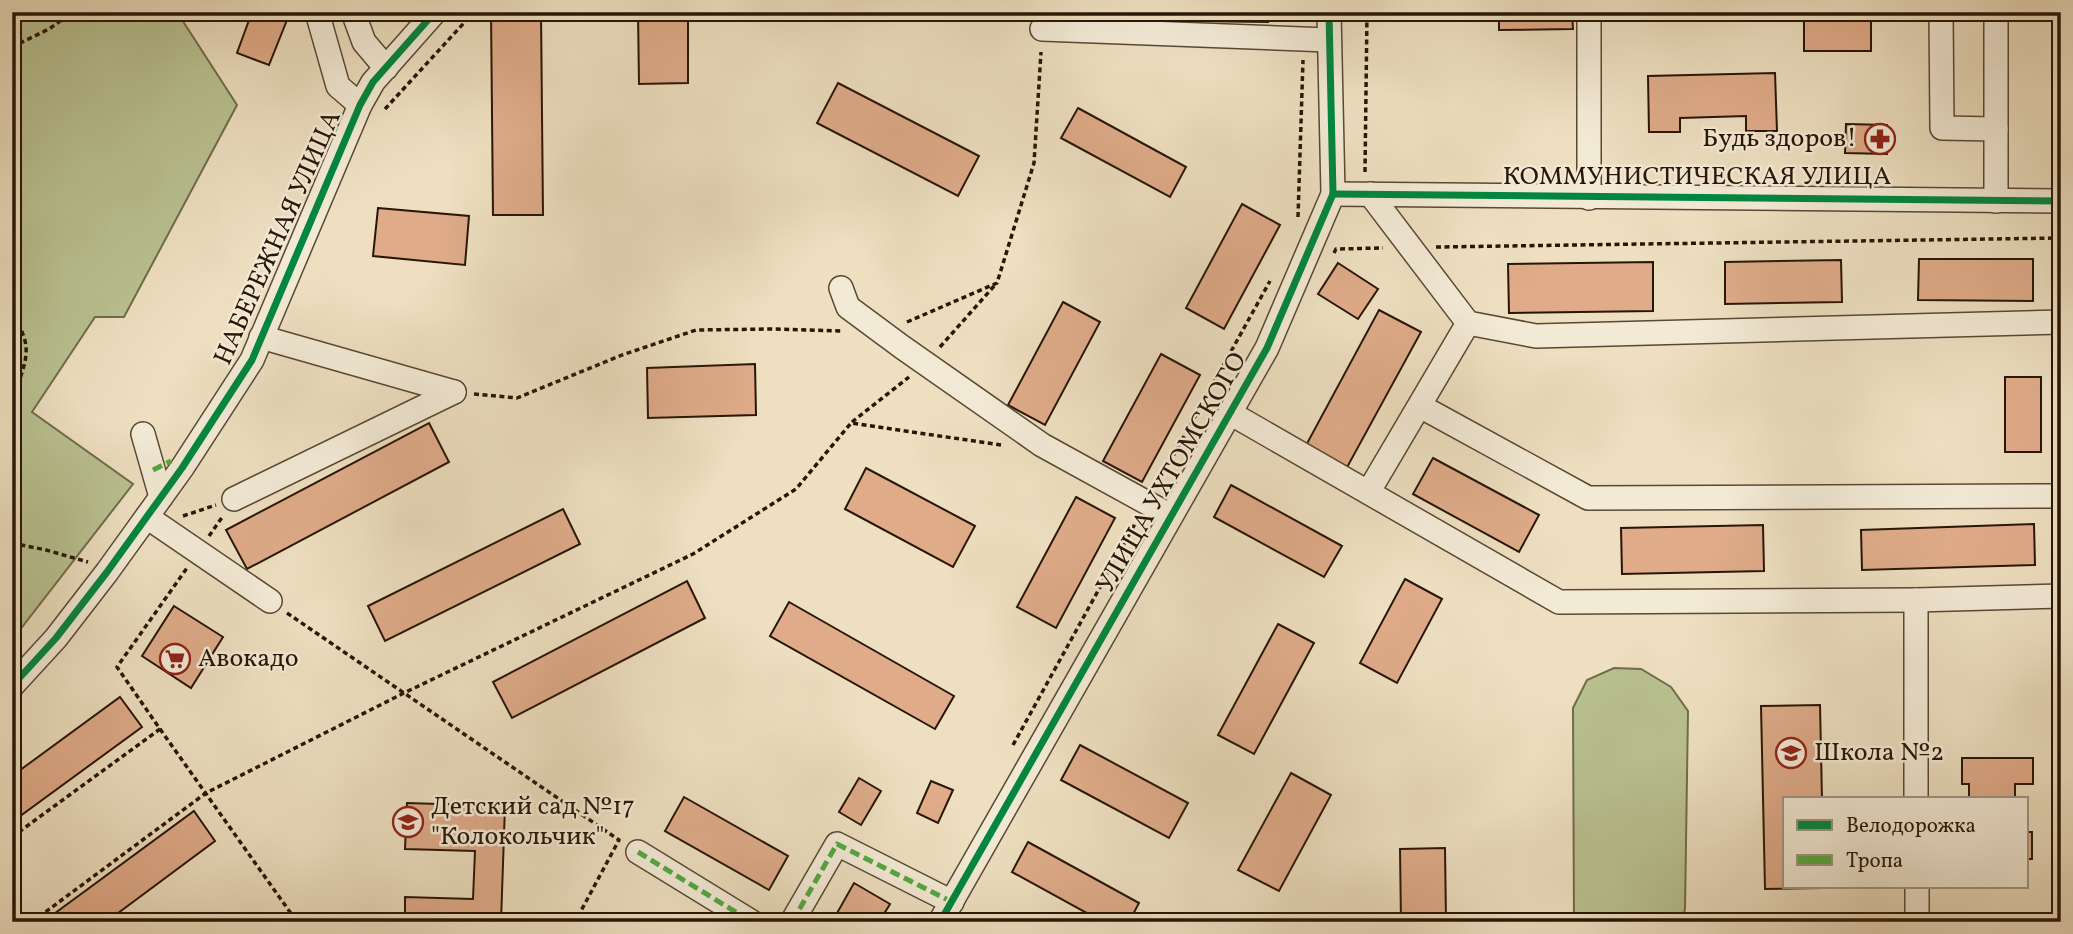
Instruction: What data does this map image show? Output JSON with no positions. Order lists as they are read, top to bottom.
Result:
{
  "streets": {
    "street": ["КОММУНИСТИЧЕСКАЯ УЛИЦА", "НАБЕРЕЖНАЯ УЛИЦА", "УЛИЦА УХТОМСКОГО"]
  },
  "crossings": [
    ["КОММУНИСТИЧЕСКАЯ УЛИЦА", "УЛИЦА УХТОМСКОГО"]
  ],
  "places": {
    "pharmacy": ["Будь здоров!"],
    "supermarket": ["Авокадо"],
    "school or university": ["Школа №2", "Детский сад №17 \"Колокольчик\""]
  },
  "legend": ["Велодорожка", "Тропа"]
}
